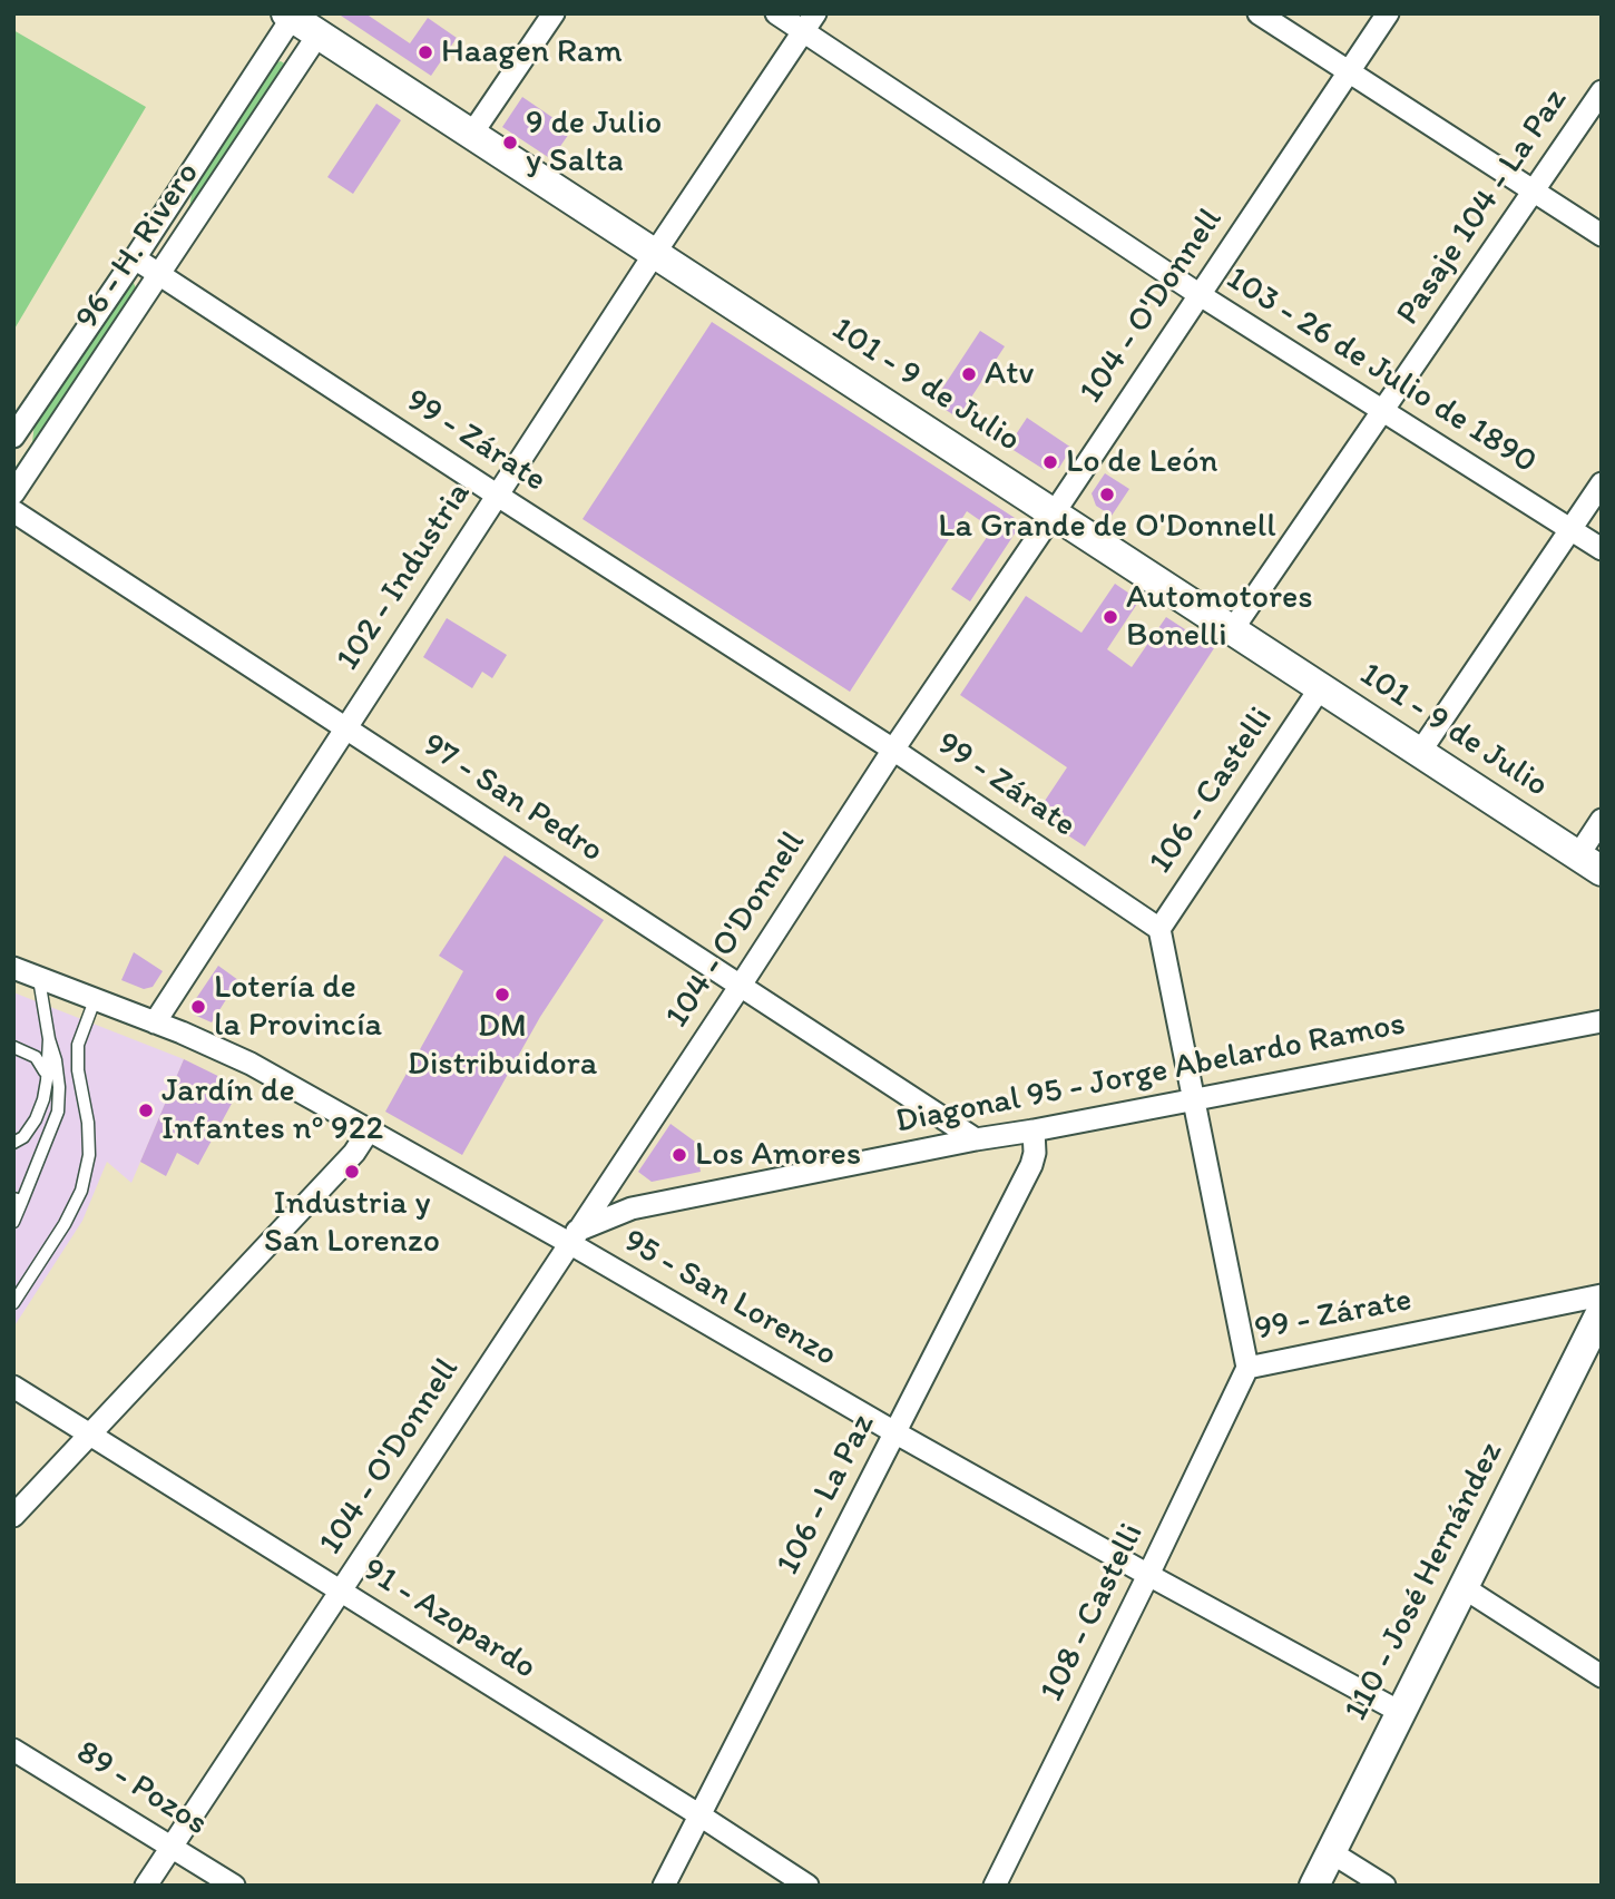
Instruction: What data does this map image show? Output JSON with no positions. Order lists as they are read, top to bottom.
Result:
{
  "streets": {
    "street": [
      "Pasaje 104 - La Paz",
      "96 - H. Rivero",
      "104 - O'Donnell",
      "103 - 26 de Julio de 1890",
      "101 - 9 de Julio",
      "99 - Zárate",
      "102 - Industria",
      "106 - Castelli",
      "97 - San Pedro",
      "Diagonal 95 - Jorge Abelardo Ramos",
      "95 - San Lorenzo",
      "106 - La Paz",
      "110 - José Hernández",
      "108 - Castelli",
      "91 - Azopardo",
      "89 - Pozos"
    ]
  },
  "crossings": [
    ["Pasaje 104 - La Paz", "103 - 26 de Julio de 1890"],
    ["Pasaje 104 - La Paz", "101 - 9 de Julio"],
    ["96 - H. Rivero", "101 - 9 de Julio"],
    ["96 - H. Rivero", "99 - Zárate"],
    ["104 - O'Donnell", "103 - 26 de Julio de 1890"],
    ["104 - O'Donnell", "101 - 9 de Julio"],
    ["104 - O'Donnell", "99 - Zárate"],
    ["104 - O'Donnell", "97 - San Pedro"],
    ["104 - O'Donnell", "Diagonal 95 - Jorge Abelardo Ramos"],
    ["104 - O'Donnell", "95 - San Lorenzo"],
    ["104 - O'Donnell", "91 - Azopardo"],
    ["104 - O'Donnell", "89 - Pozos"],
    ["103 - 26 de Julio de 1890", "102 - Industria"],
    ["101 - 9 de Julio", "102 - Industria"],
    ["101 - 9 de Julio", "106 - Castelli"],
    ["99 - Zárate", "102 - Industria"],
    ["99 - Zárate", "106 - Castelli"],
    ["99 - Zárate", "Diagonal 95 - Jorge Abelardo Ramos"],
    ["99 - Zárate", "108 - Castelli"],
    ["102 - Industria", "97 - San Pedro"],
    ["102 - Industria", "95 - San Lorenzo"],
    ["97 - San Pedro", "Diagonal 95 - Jorge Abelardo Ramos"],
    ["Diagonal 95 - Jorge Abelardo Ramos", "95 - San Lorenzo"],
    ["Diagonal 95 - Jorge Abelardo Ramos", "106 - La Paz"],
    ["95 - San Lorenzo", "106 - La Paz"],
    ["95 - San Lorenzo", "110 - José Hernández"],
    ["95 - San Lorenzo", "108 - Castelli"],
    ["106 - La Paz", "91 - Azopardo"]
  ],
  "places": [
    "Haagen Ram",
    "9 de Julio y Salta",
    "Atv",
    "Lo de León",
    "La Grande de O'Donnell",
    "Automotores Bonelli",
    "DM Distribuidora",
    "Lotería de la Provincía",
    "Jardín de Infantes nº 922",
    "Los Amores",
    "Industria y San Lorenzo"
  ]
}
